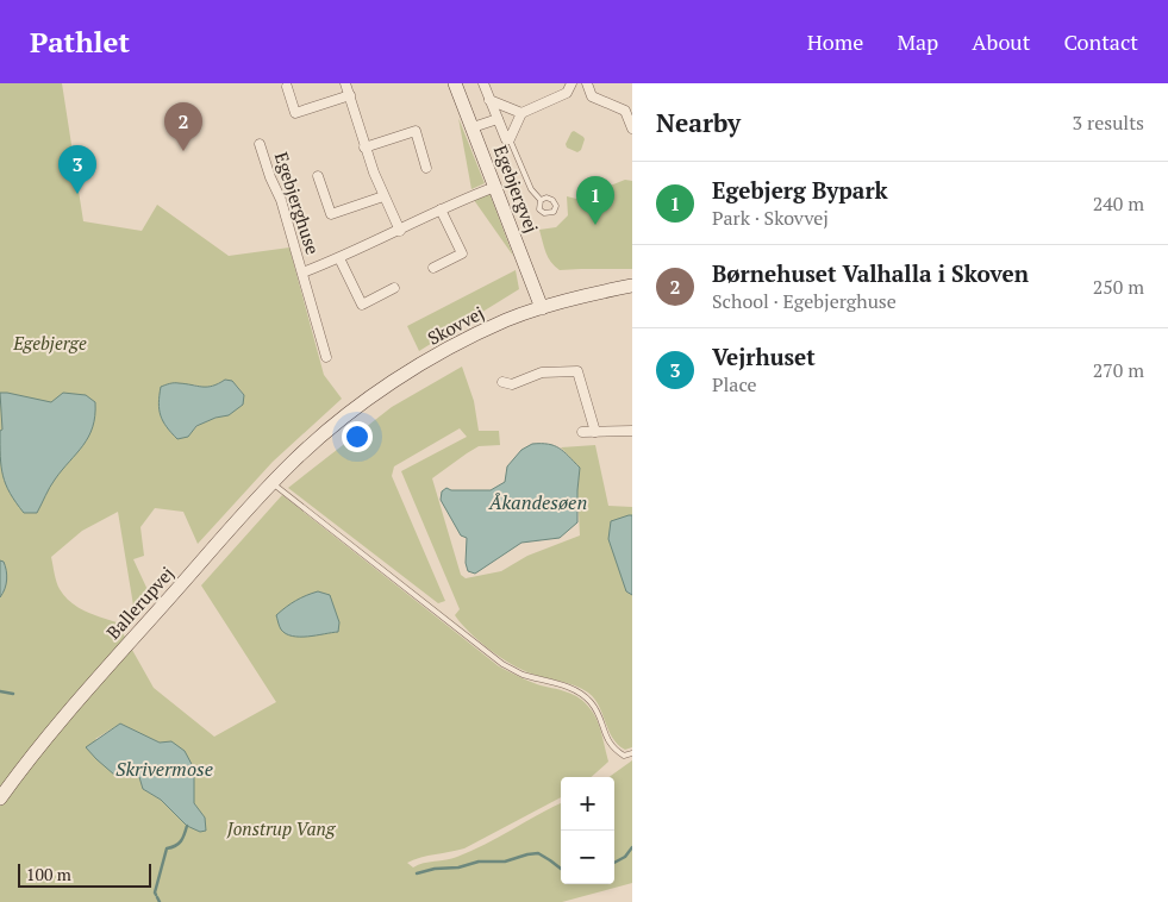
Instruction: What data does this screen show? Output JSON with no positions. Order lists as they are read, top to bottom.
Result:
{
  "streets": {
    "street": [
      "Egebjergvej",
      "Egebjerghuse",
      "Skovvej",
      "Ballerupvej"
    ]
  },
  "crossings": [
    ["Egebjergvej", "Egebjerghuse"],
    ["Egebjergvej", "Skovvej"],
    ["Skovvej", "Ballerupvej"]
  ],
  "water": ["Åkandesøen", "Skrivermose"],
  "parks": ["Egebjerge", "Jonstrup Vang"],
  "scale_bar": "100 m",
  "page": {
    "header": "Pathlet",
    "nav": [
      "Home",
      "Map",
      "About",
      "Contact"
    ],
    "heading": ["Nearby", "3 results"],
    "pins": ["2", "3", "1"],
    "list": [
      {
        "mark": "1",
        "name": "Egebjerg Bypark",
        "note": "Park · Skovvej",
        "value": "240 m"
      },
      {
        "mark": "2",
        "name": "Børnehuset Valhalla i Skoven",
        "note": "School · Egebjerghuse",
        "value": "250 m"
      },
      {
        "mark": "3",
        "name": "Vejrhuset",
        "note": "Place",
        "value": "270 m"
      }
    ],
    "map_buttons": ["+", "−"],
    "scale": "100 m"
  }
}
